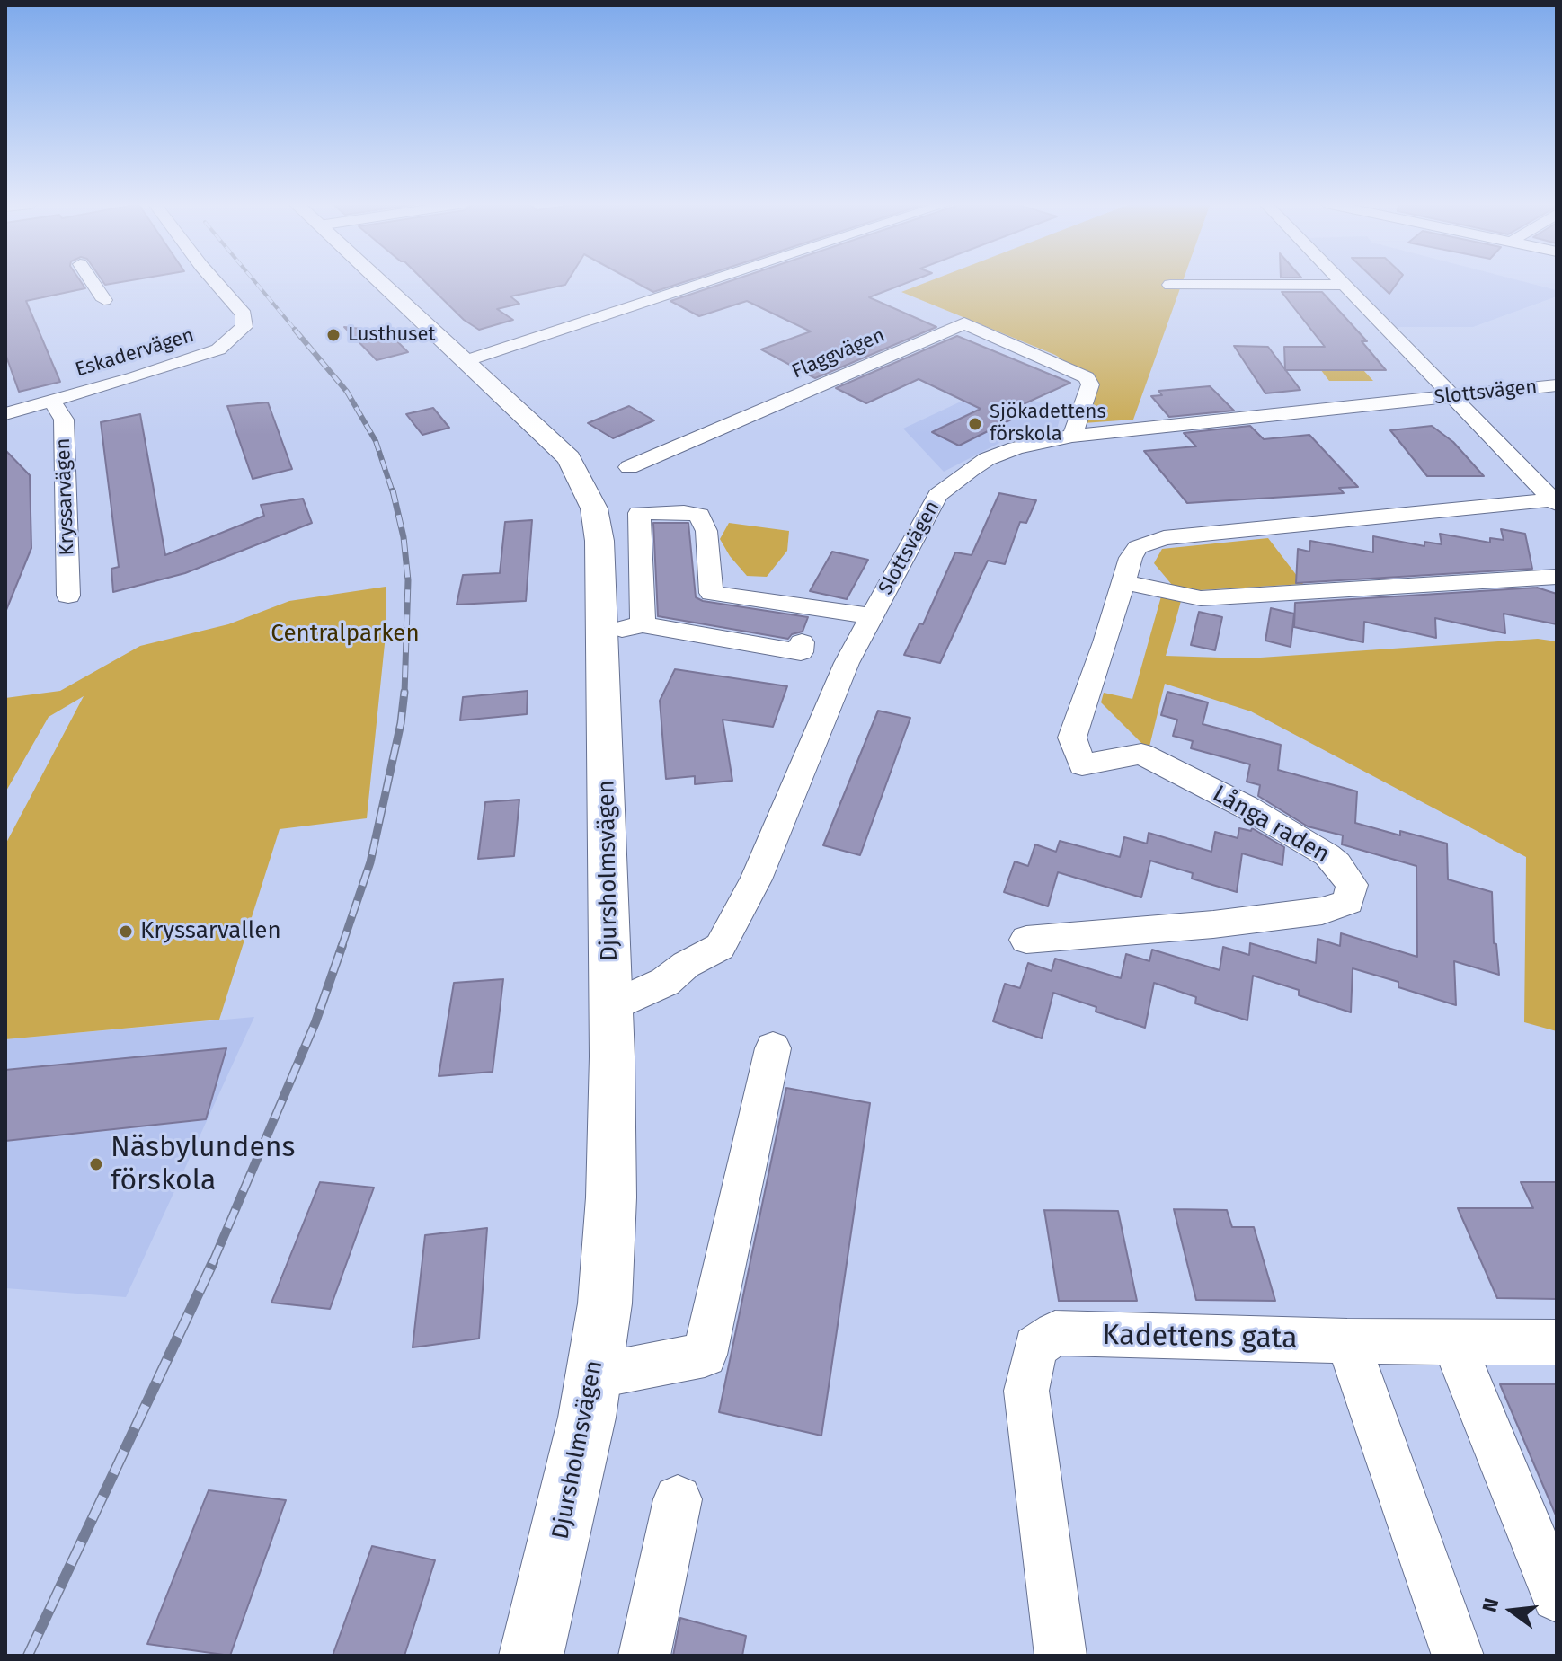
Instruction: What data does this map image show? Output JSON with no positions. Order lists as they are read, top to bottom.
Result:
{
  "streets": {
    "street": [
      "Eskadervägen",
      "Flaggvägen",
      "Slottsvägen",
      "Kryssarvägen",
      "Långa raden",
      "Djursholmsvägen",
      "Kadettens gata"
    ]
  },
  "crossings": [
    ["Eskadervägen", "Kryssarvägen"],
    ["Flaggvägen", "Slottsvägen"],
    ["Slottsvägen", "Djursholmsvägen"]
  ],
  "parks": ["Centralparken"],
  "places": [
    "Lusthuset",
    "Sjökadettens förskola",
    "Kryssarvallen",
    "Näsbylundens förskola"
  ],
  "north": "left"
}
